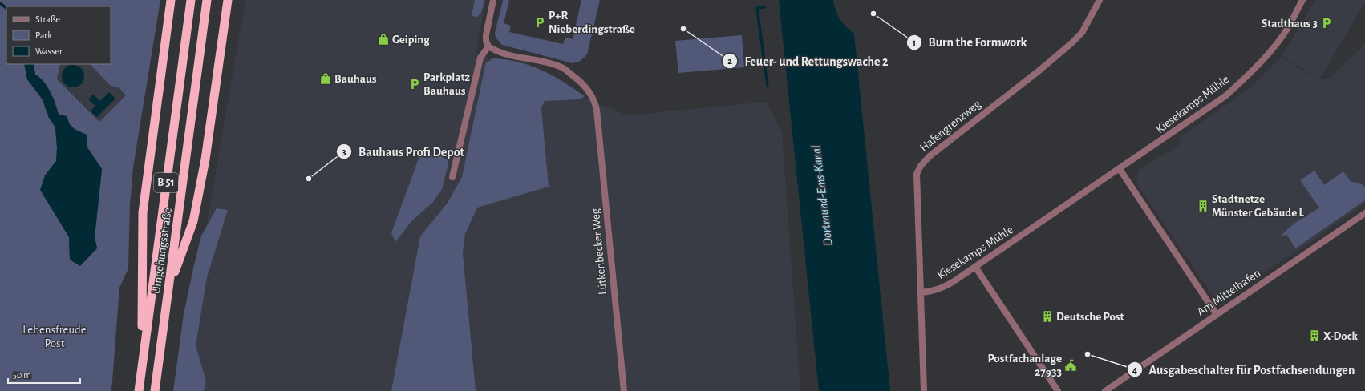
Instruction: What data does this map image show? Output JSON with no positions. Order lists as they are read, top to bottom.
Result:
{
  "streets": {
    "highway": ["B 51", "Umgehungsstraße"],
    "street": [
      "Kiesekamps Mühle",
      "Hafengrenzweg",
      "Lütkenbecker Weg",
      "Am Mittelhafen"
    ]
  },
  "crossings": [
    ["Kiesekamps Mühle", "Hafengrenzweg"],
    ["B 51", "Umgehungsstraße"]
  ],
  "water": ["Dortmund-Ems-Kanal"],
  "parks": ["Lebensfreude Post"],
  "places": {
    "other": [
      "Burn the Formwork",
      "Feuer- und Rettungswache 2",
      "Bauhaus Profi Depot",
      "Ausgabeschalter für Postfachsendungen"
    ],
    "parking": ["P+R Nieberdingstraße", "Stadthaus 3", "Parkplatz Bauhaus"],
    "shop": ["Geiping", "Bauhaus"],
    "building": ["Stadtnetze Münster Gebäude L", "Deutsche Post", "X-Dock"],
    "public building": ["Postfachanlage 27933"]
  },
  "legend": ["Straße", "Park", "Wasser"],
  "scale_bar": "50 m"
}
